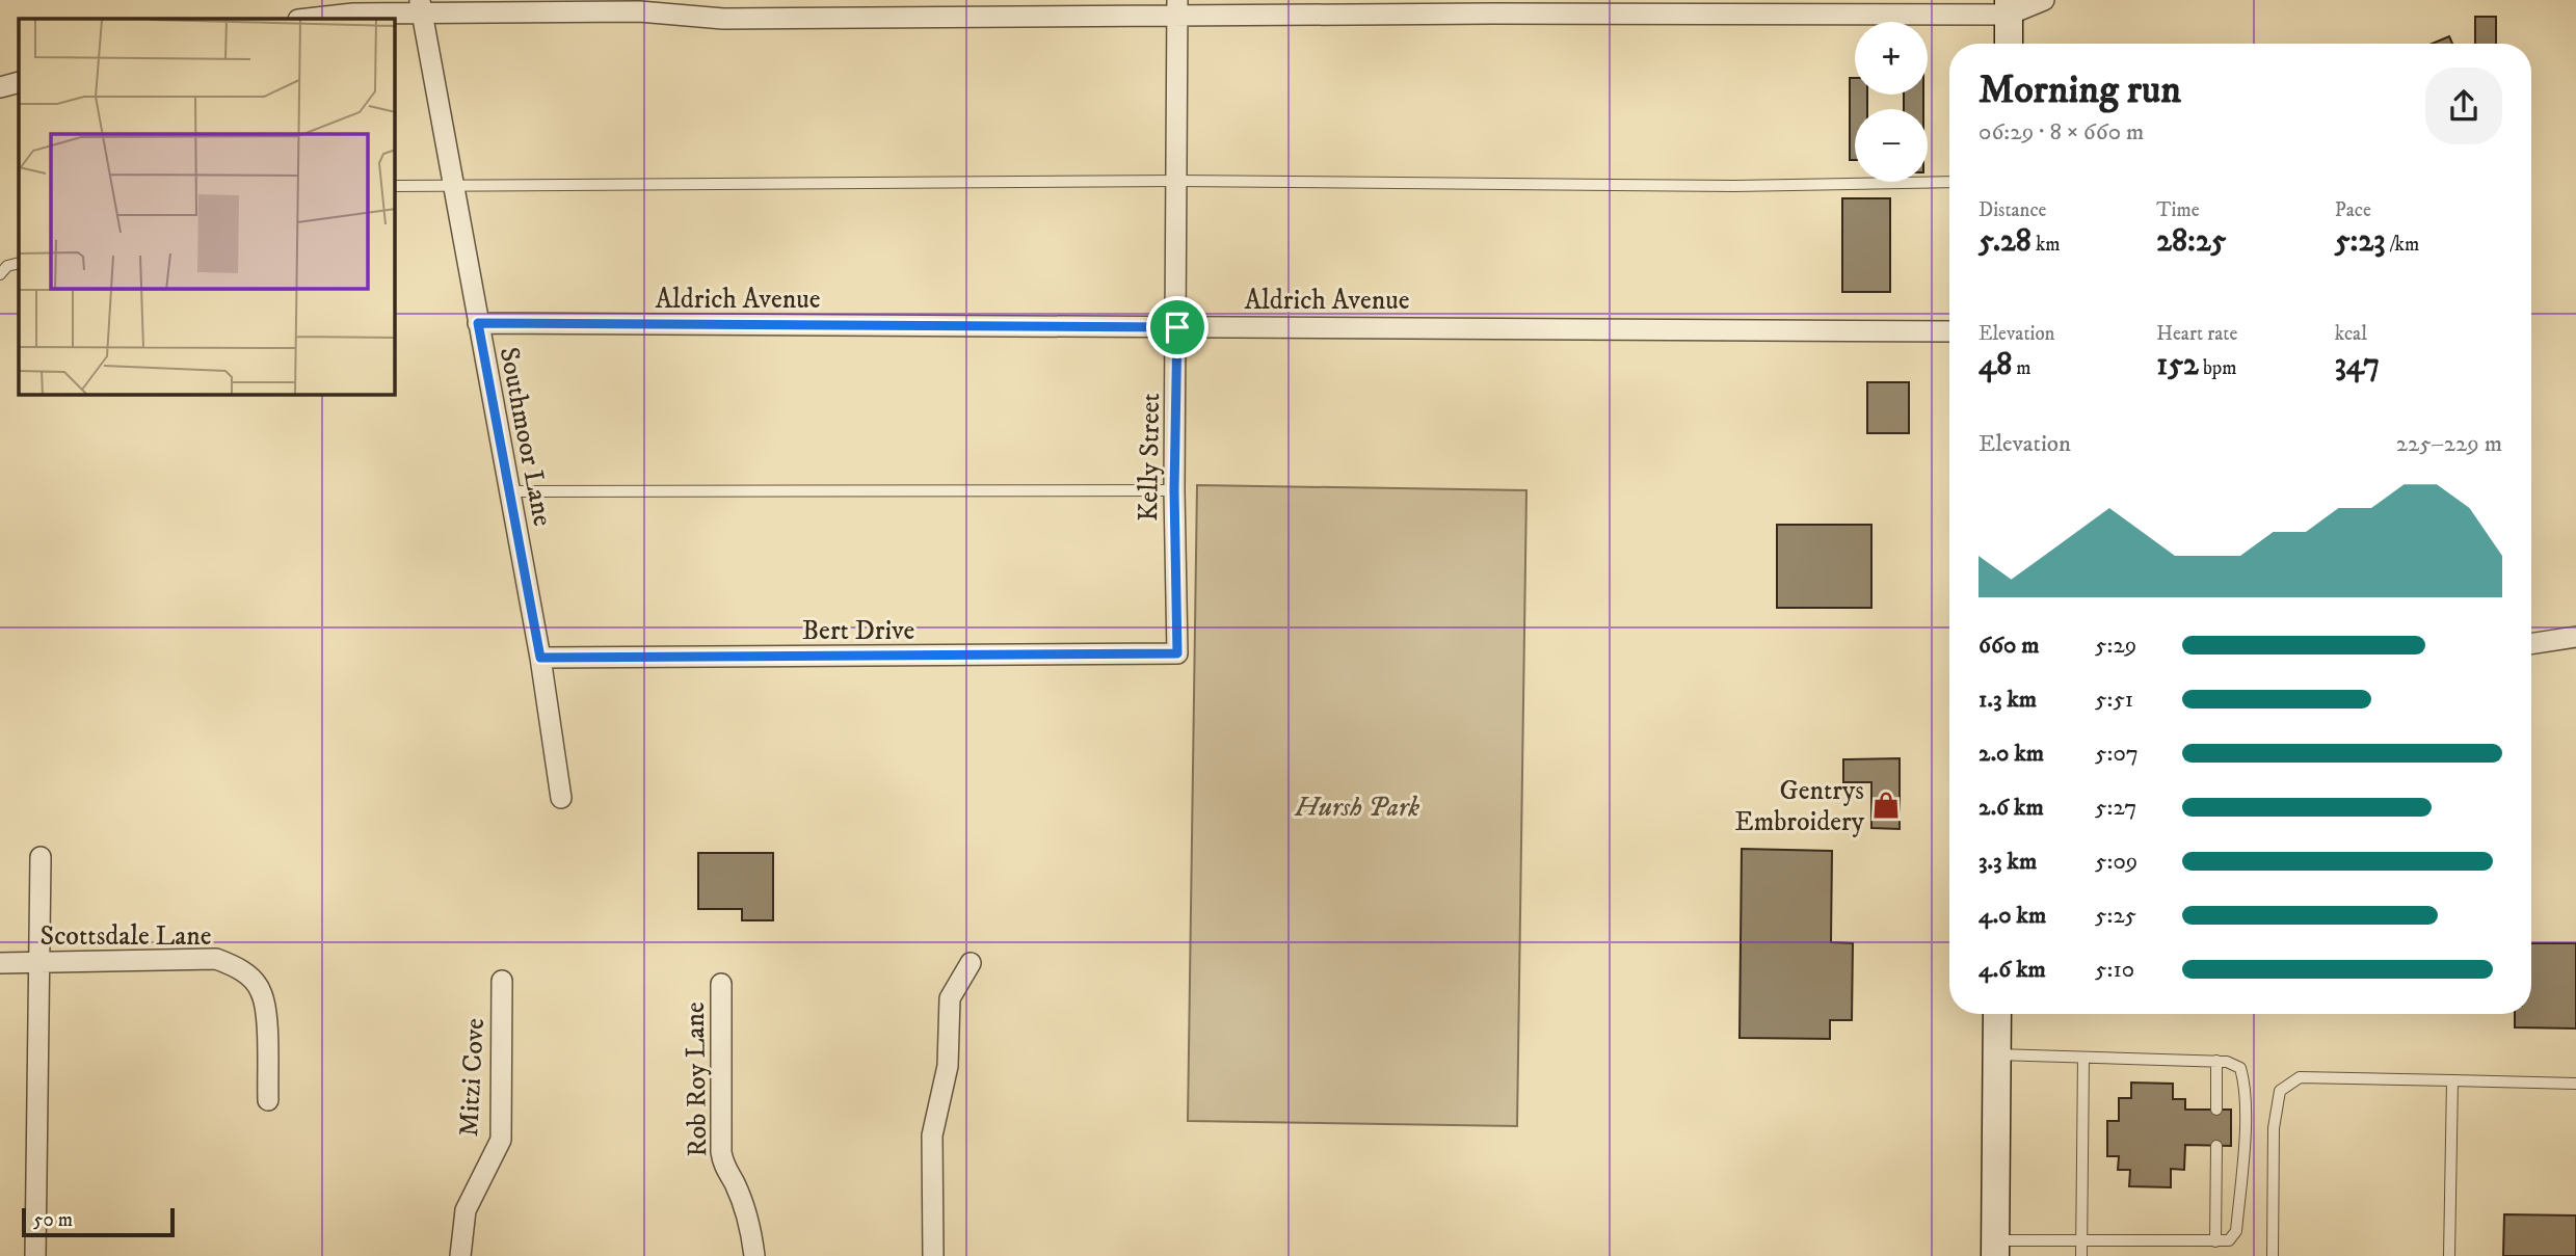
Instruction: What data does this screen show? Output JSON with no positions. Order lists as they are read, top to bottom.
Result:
{
  "streets": {
    "street": [
      "Aldrich Avenue",
      "Southmoor Lane",
      "Kelly Street",
      "Bert Drive",
      "Scottsdale Lane",
      "Mitzi Cove",
      "Rob Roy Lane"
    ]
  },
  "crossings": [
    ["Aldrich Avenue", "Southmoor Lane"],
    ["Aldrich Avenue", "Kelly Street"],
    ["Southmoor Lane", "Bert Drive"],
    ["Kelly Street", "Bert Drive"]
  ],
  "parks": ["Hursh Park"],
  "places": {
    "shop": ["Gentrys Embroidery"]
  },
  "scale_bar": "50 m",
  "page": {
    "map_buttons": ["+", "−"],
    "heading": ["Morning run", "06:29 · 8 × 660 m"],
    "stats": [
      ["Distance", "5.28 km"],
      ["Time", "28:25"],
      ["Pace", "5:23 /km"],
      ["Elevation", "48 m"],
      ["Heart rate", "152 bpm"],
      ["kcal", "347"]
    ],
    "chart": ["Elevation", "225–229 m"],
    "list": [
      {
        "name": "660 m",
        "note": "5:29"
      },
      {
        "name": "1.3 km",
        "note": "5:51"
      },
      {
        "name": "2.0 km",
        "note": "5:07"
      },
      {
        "name": "2.6 km",
        "note": "5:27"
      },
      {
        "name": "3.3 km",
        "note": "5:09"
      },
      {
        "name": "4.0 km",
        "note": "5:25"
      },
      {
        "name": "4.6 km",
        "note": "5:10"
      }
    ],
    "scale": "50 m"
  }
}
